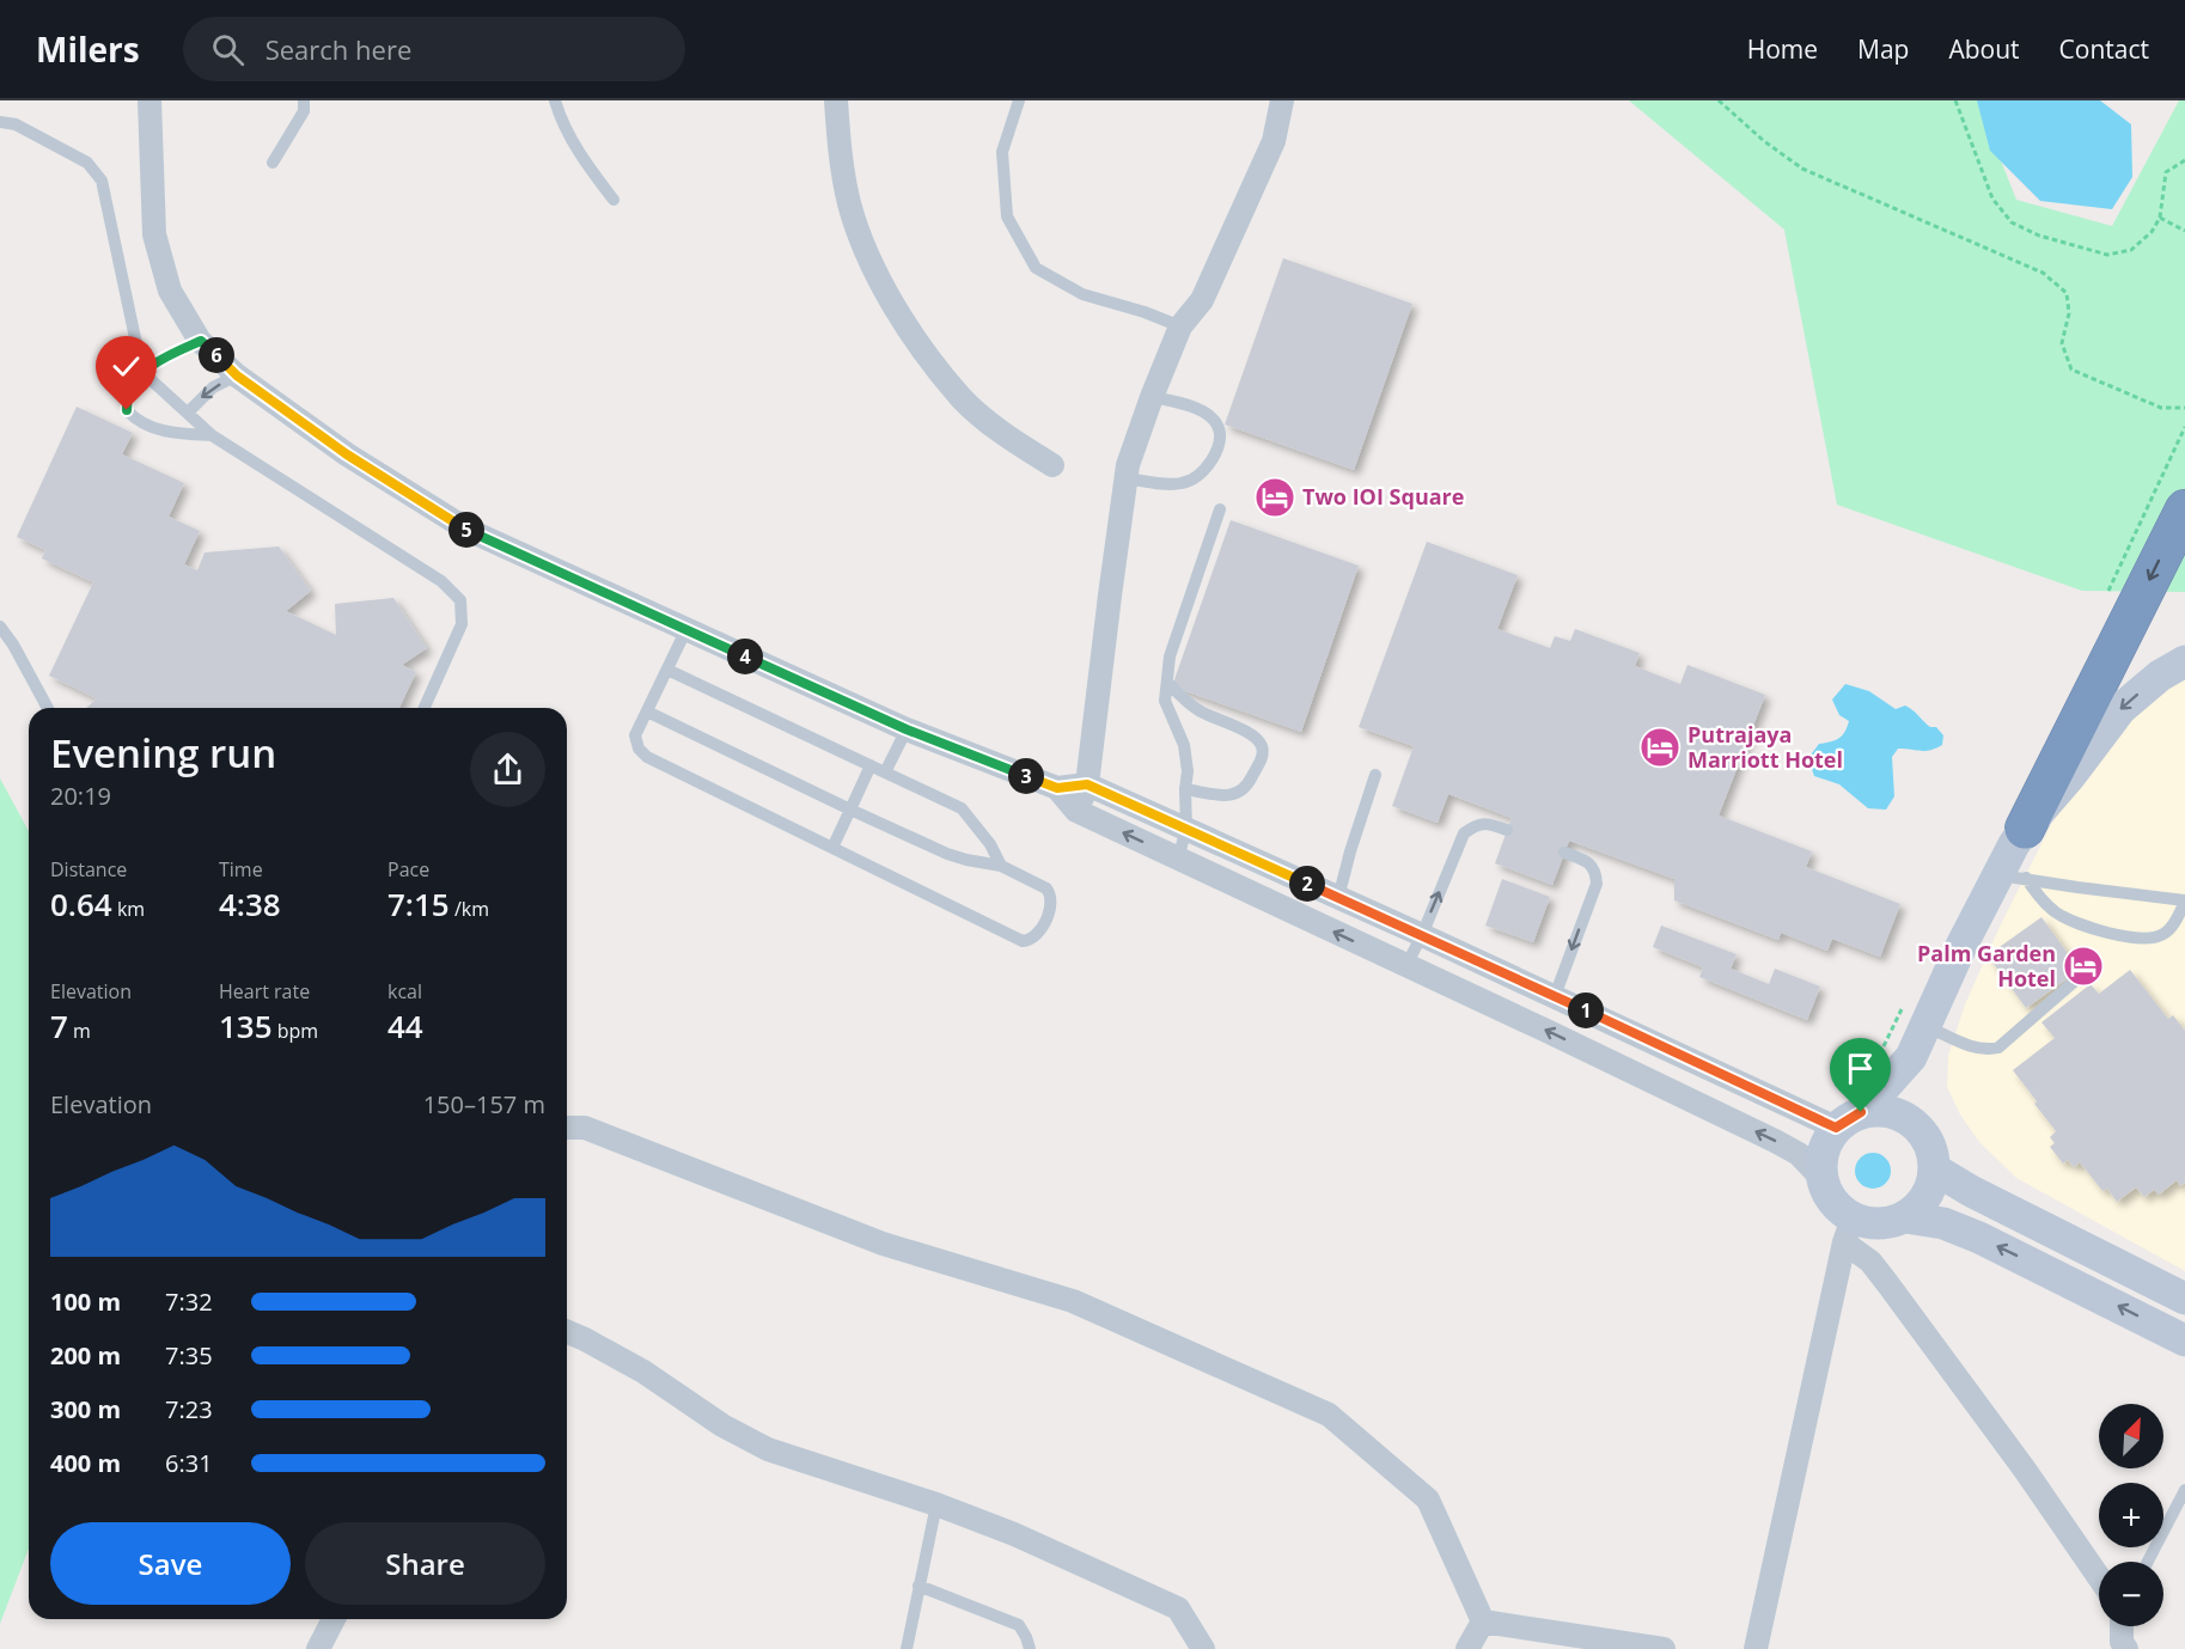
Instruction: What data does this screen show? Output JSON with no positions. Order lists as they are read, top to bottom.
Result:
{
  "places": {
    "hotel": ["Two IOI Square", "Putrajaya Marriott Hotel", "Palm Garden Hotel"]
  },
  "north": "top right",
  "page": {
    "header": "Milers",
    "search": "Search here",
    "nav": [
      "Home",
      "Map",
      "About",
      "Contact"
    ],
    "pins": [
      "6",
      "5",
      "4",
      "3",
      "2",
      "1"
    ],
    "heading": ["Evening run", "20:19"],
    "stats": [
      ["Distance", "0.64 km"],
      ["Time", "4:38"],
      ["Pace", "7:15 /km"],
      ["Elevation", "7 m"],
      ["Heart rate", "135 bpm"],
      ["kcal", "44"]
    ],
    "chart": ["Elevation", "150–157 m"],
    "list": [
      {
        "name": "100 m",
        "note": "7:32"
      },
      {
        "name": "200 m",
        "note": "7:35"
      },
      {
        "name": "300 m",
        "note": "7:23"
      },
      {
        "name": "400 m",
        "note": "6:31"
      }
    ],
    "map_buttons": ["+", "−"],
    "buttons": ["Save", "Share"]
  }
}
